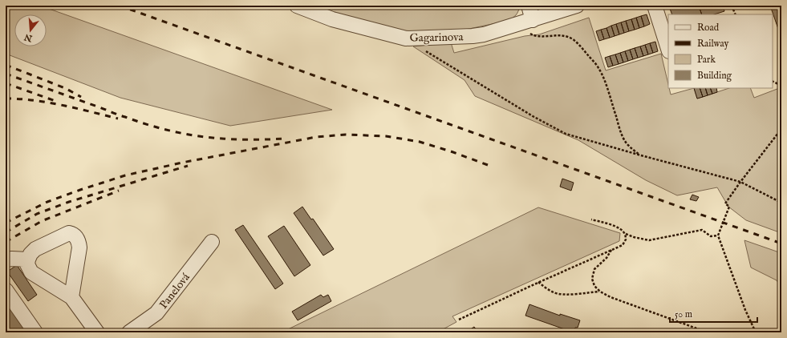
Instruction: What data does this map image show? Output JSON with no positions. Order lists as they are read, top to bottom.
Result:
{
  "streets": {
    "street": ["Gagarinova", "Panelová"]
  },
  "legend": [
    "Road",
    "Railway",
    "Park",
    "Building"
  ],
  "scale_bar": "50 m",
  "north": "bottom"
}
